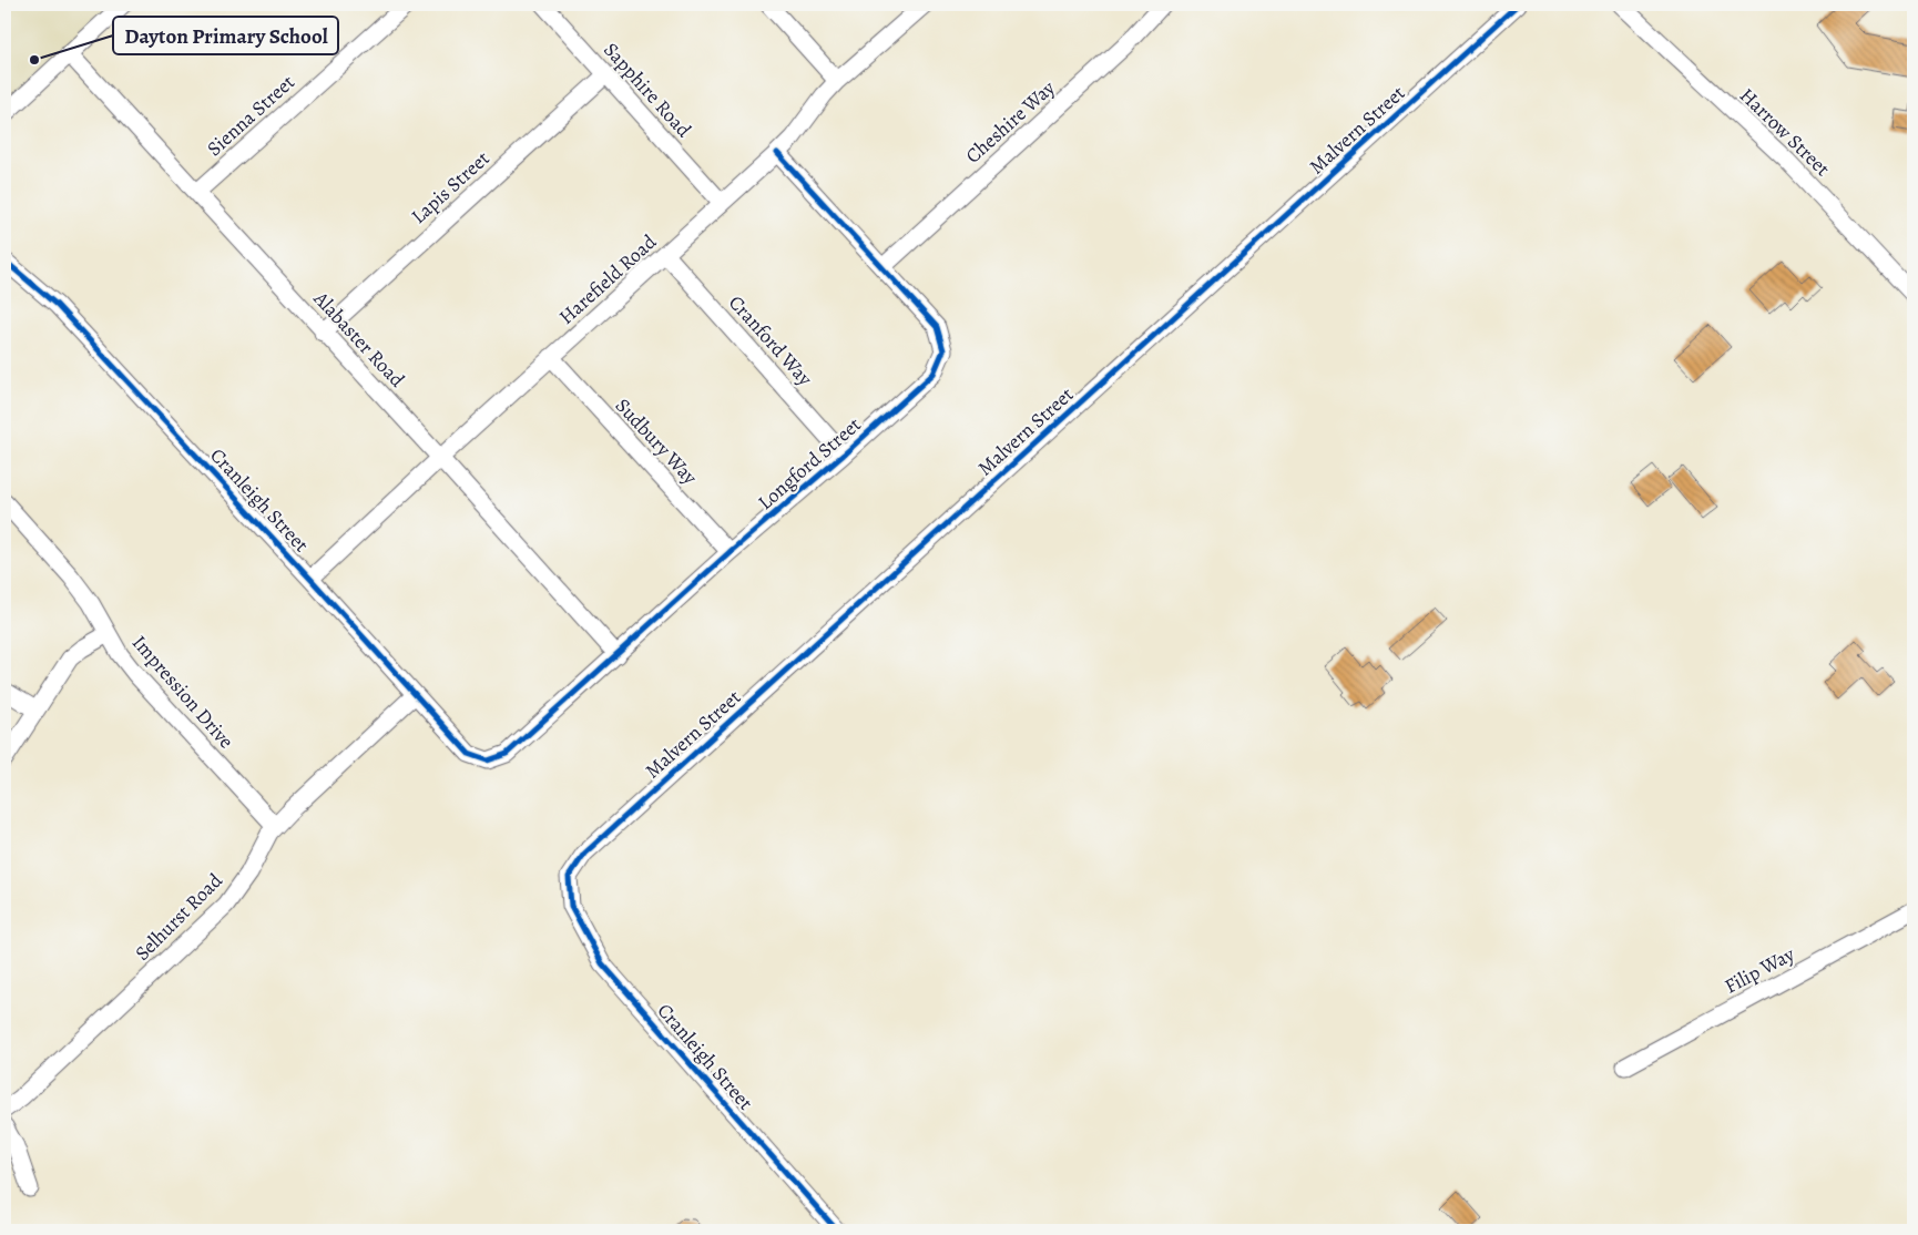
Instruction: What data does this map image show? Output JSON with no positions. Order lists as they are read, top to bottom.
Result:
{
  "streets": {
    "street": [
      "Sapphire Road",
      "Sienna Street",
      "Cheshire Way",
      "Malvern Street",
      "Harrow Street",
      "Lapis Street",
      "Harefield Road",
      "Alabaster Road",
      "Cranford Way",
      "Sudbury Way",
      "Longford Street",
      "Cranleigh Street",
      "Impression Drive",
      "Selhurst Road",
      "Filip Way"
    ]
  },
  "crossings": [
    ["Sapphire Road", "Lapis Street"],
    ["Sapphire Road", "Harefield Road"],
    ["Sienna Street", "Alabaster Road"],
    ["Cheshire Way", "Longford Street"],
    ["Malvern Street", "Cranleigh Street"],
    ["Lapis Street", "Alabaster Road"],
    ["Harefield Road", "Alabaster Road"],
    ["Harefield Road", "Cranford Way"],
    ["Harefield Road", "Sudbury Way"],
    ["Harefield Road", "Longford Street"],
    ["Harefield Road", "Cranleigh Street"],
    ["Alabaster Road", "Longford Street"],
    ["Cranford Way", "Longford Street"],
    ["Sudbury Way", "Longford Street"],
    ["Longford Street", "Cranleigh Street"],
    ["Cranleigh Street", "Selhurst Road"],
    ["Impression Drive", "Selhurst Road"]
  ],
  "places": ["Dayton Primary School"]
}
